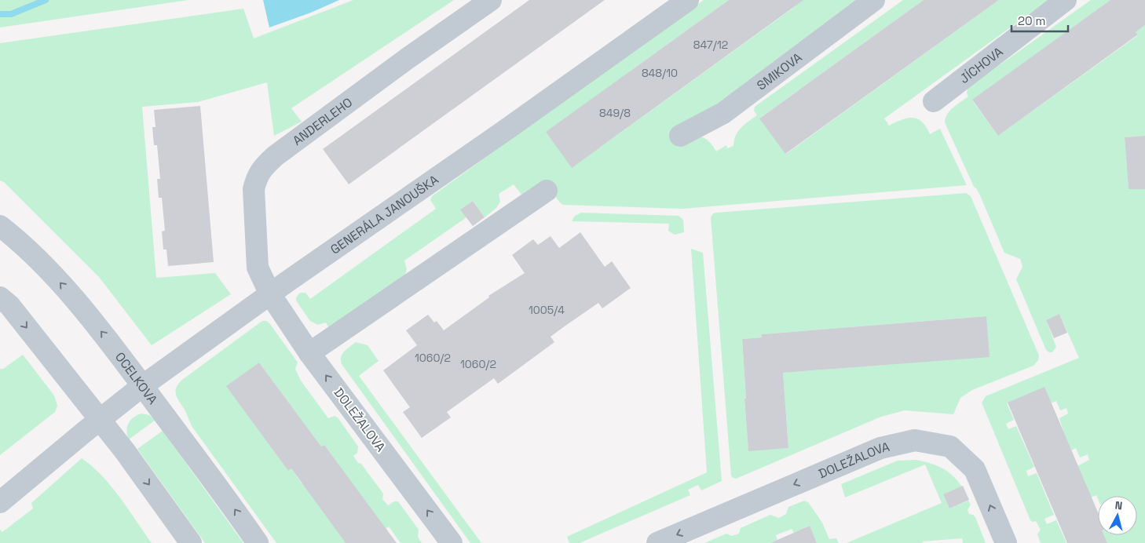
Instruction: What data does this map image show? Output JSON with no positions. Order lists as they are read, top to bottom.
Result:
{
  "streets": {
    "street": [
      "JÍCHOVA",
      "SMIKOVA",
      "ANDERLEHO",
      "GENERÁLA JANOUŠKA",
      "OCELKOVA",
      "DOLEŽALOVA"
    ]
  },
  "crossings": [
    ["ANDERLEHO", "GENERÁLA JANOUŠKA"],
    ["ANDERLEHO", "DOLEŽALOVA"],
    ["GENERÁLA JANOUŠKA", "OCELKOVA"],
    ["GENERÁLA JANOUŠKA", "DOLEŽALOVA"]
  ],
  "house_numbers": [
    "847/12",
    "848/10",
    "849/8",
    "1005/4",
    "1060/2",
    "1060/2"
  ],
  "scale_bar": "20 m",
  "north": "top"
}
